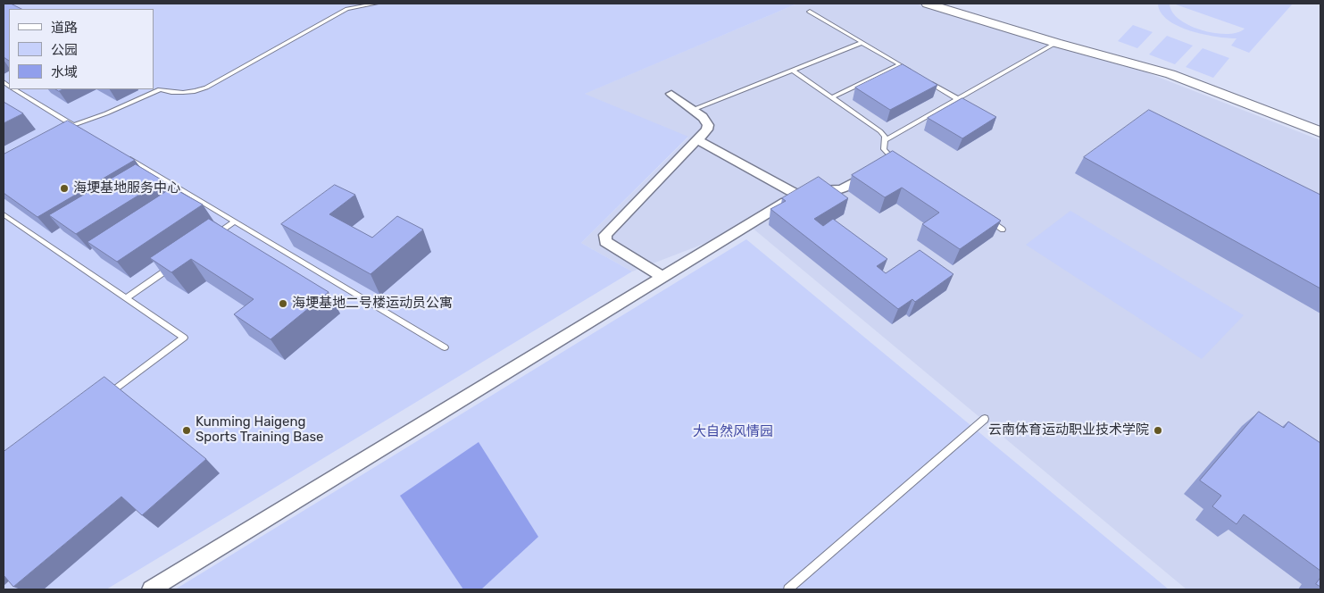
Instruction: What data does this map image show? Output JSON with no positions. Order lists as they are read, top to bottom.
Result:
{
  "parks": ["大自然风情园"],
  "places": [
    "海埂基地服务中心",
    "海埂基地二号楼运动员公寓",
    "Kunming Haigeng Sports Training Base",
    "云南体育运动职业技术学院"
  ],
  "legend": ["道路", "公园", "水域"]
}
